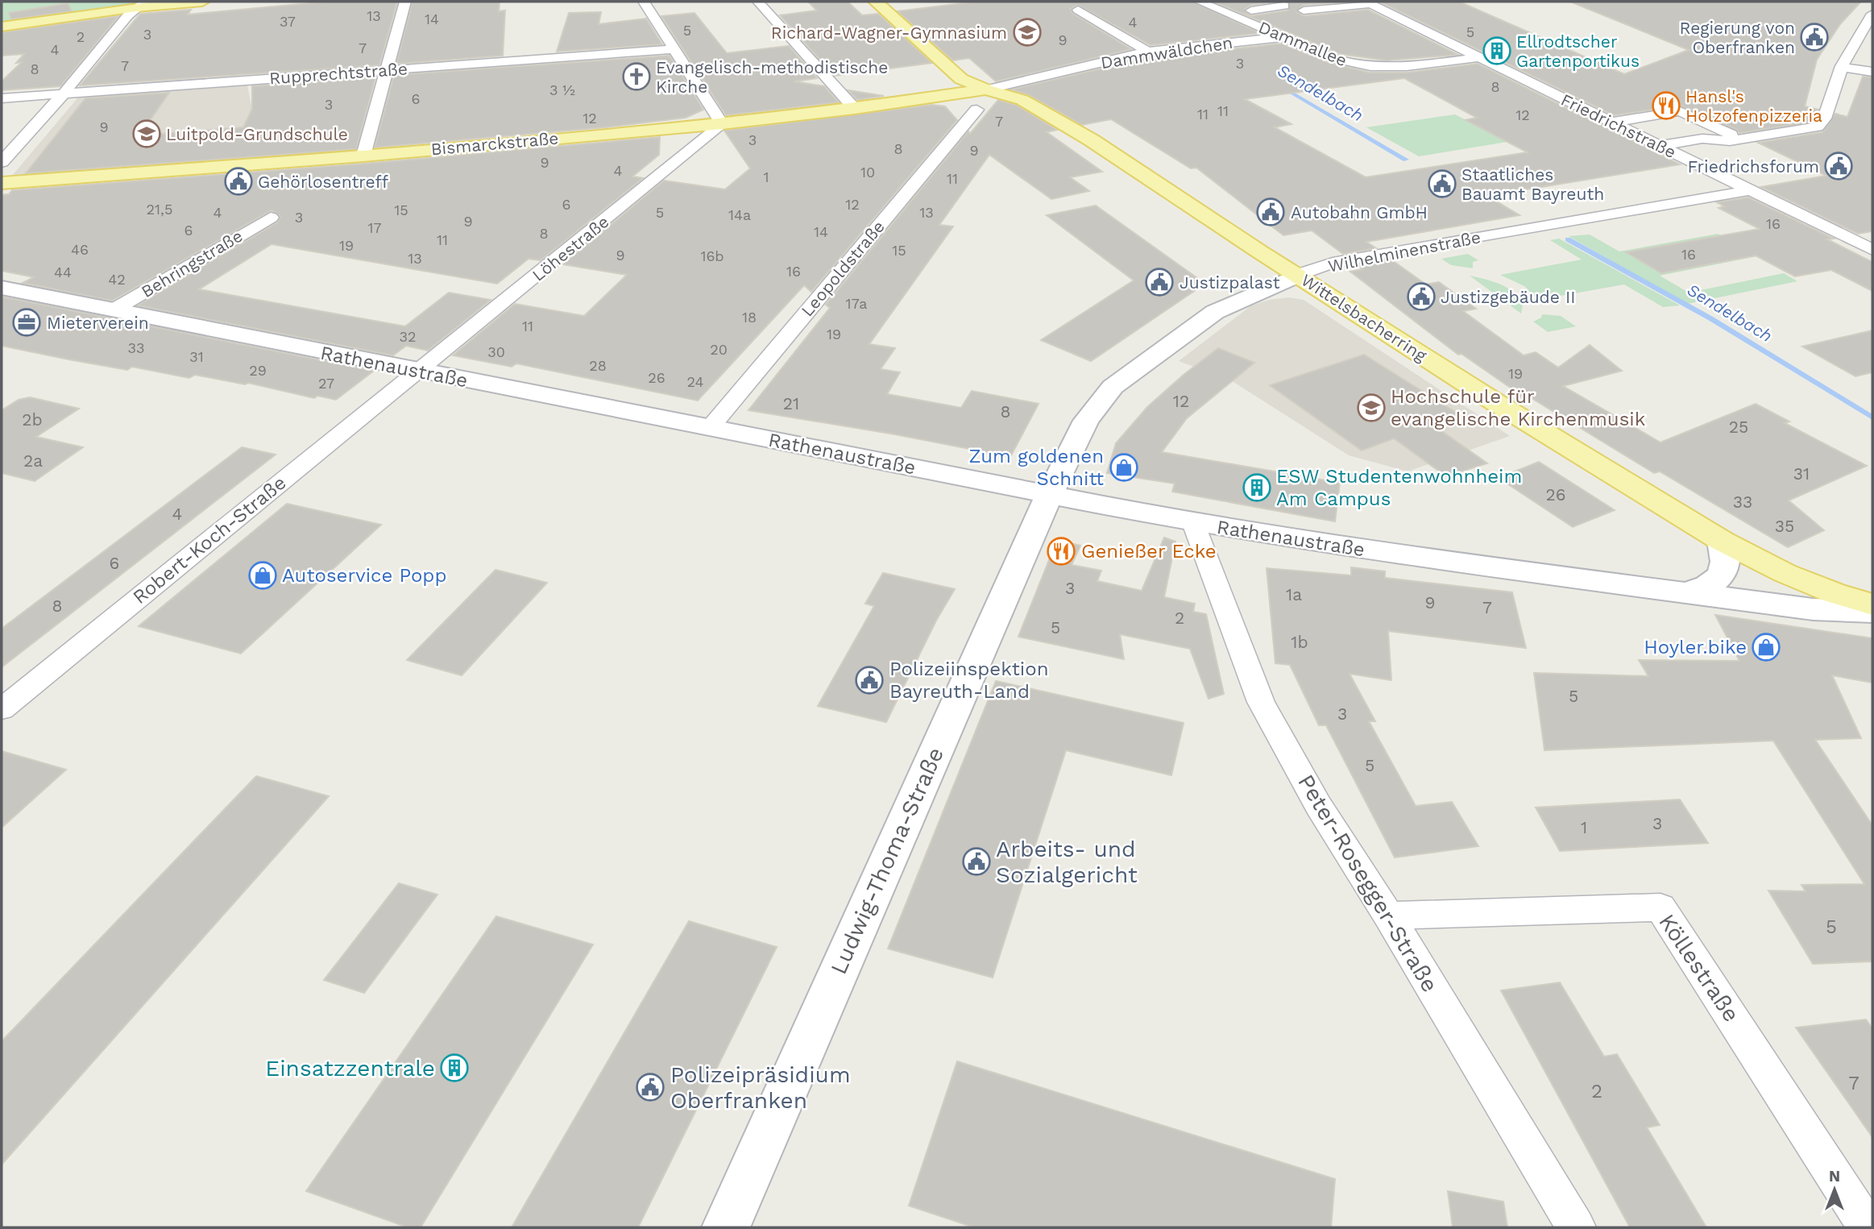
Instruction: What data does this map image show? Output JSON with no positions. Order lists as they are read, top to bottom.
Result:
{
  "streets": {
    "main road": [
      "Bismarckstraße",
      "Wilhelminenstraße",
      "Wittelsbacherring",
      "Rathenaustraße",
      "Ludwig-Thoma-Straße"
    ],
    "street": [
      "Dammallee",
      "Dammwäldchen",
      "Rupprechtstraße",
      "Friedrichstraße",
      "Löhestraße",
      "Behringstraße",
      "Leopoldstraße",
      "Robert-Koch-Straße",
      "Peter-Rosegger-Straße",
      "Köllestraße"
    ]
  },
  "crossings": [
    ["Dammallee", "Dammwäldchen"],
    ["Dammallee", "Friedrichstraße"],
    ["Dammwäldchen", "Bismarckstraße"],
    ["Dammwäldchen", "Wittelsbacherring"],
    ["Friedrichstraße", "Wilhelminenstraße"],
    ["Bismarckstraße", "Löhestraße"],
    ["Bismarckstraße", "Wittelsbacherring"],
    ["Löhestraße", "Rathenaustraße"],
    ["Löhestraße", "Robert-Koch-Straße"],
    ["Wilhelminenstraße", "Wittelsbacherring"],
    ["Wilhelminenstraße", "Rathenaustraße"],
    ["Wilhelminenstraße", "Ludwig-Thoma-Straße"],
    ["Behringstraße", "Rathenaustraße"],
    ["Leopoldstraße", "Rathenaustraße"],
    ["Rathenaustraße", "Robert-Koch-Straße"],
    ["Rathenaustraße", "Ludwig-Thoma-Straße"],
    ["Rathenaustraße", "Peter-Rosegger-Straße"],
    ["Peter-Rosegger-Straße", "Köllestraße"]
  ],
  "water": ["Sendelbach"],
  "places": {
    "school or university": ["Richard-Wagner-Gymnasium", "Luitpold-Grundschule", "Hochschule für evangelische Kirchenmusik"],
    "public building": [
      "Regierung von Oberfranken",
      "Friedrichsforum",
      "Gehörlosentreff",
      "Staatliches Bauamt Bayreuth",
      "Autobahn GmbH",
      "Justizpalast",
      "Justizgebäude II",
      "Polizeiinspektion Bayreuth-Land",
      "Arbeits- und Sozialgericht",
      "Polizeipräsidium Oberfranken"
    ],
    "building": ["Ellrodtscher Gartenportikus", "ESW Studentenwohnheim Am Campus", "Einsatzzentrale"],
    "church": ["Evangelisch-methodistische Kirche"],
    "restaurant": ["Hansl's Holzofenpizzeria", "Genießer Ecke"],
    "office": ["Mieterverein"],
    "shop": ["Zum goldenen Schnitt", "Autoservice Popp", "Hoyler.bike"]
  },
  "house_numbers": [
    "13",
    "14",
    "37",
    "4",
    "5",
    "5",
    "3",
    "2",
    "9",
    "7",
    "4",
    "3",
    "7",
    "8",
    "8",
    "3 ½",
    "6",
    "3",
    "11",
    "11",
    "12",
    "12",
    "7",
    "9",
    "3",
    "8",
    "9",
    "9",
    "4",
    "10",
    "1",
    "11",
    "6",
    "12",
    "21,5",
    "15",
    "4",
    "5",
    "13",
    "14a",
    "3",
    "9",
    "16",
    "17",
    "6",
    "14",
    "8",
    "11",
    "19",
    "46",
    "15",
    "16",
    "9",
    "16b",
    "13",
    "16",
    "44",
    "42",
    "17a",
    "18",
    "11",
    "19",
    "32",
    "33",
    "20",
    "30",
    "31",
    "28",
    "29",
    "19",
    "26",
    "24",
    "27",
    "12",
    "21",
    "8",
    "2b",
    "25",
    "2a",
    "31",
    "26",
    "33",
    "4",
    "35",
    "6",
    "3",
    "1a",
    "9",
    "8",
    "7",
    "2",
    "5",
    "1b",
    "5",
    "3",
    "5",
    "3",
    "1",
    "5",
    "7",
    "2"
  ],
  "north": "top"
}
